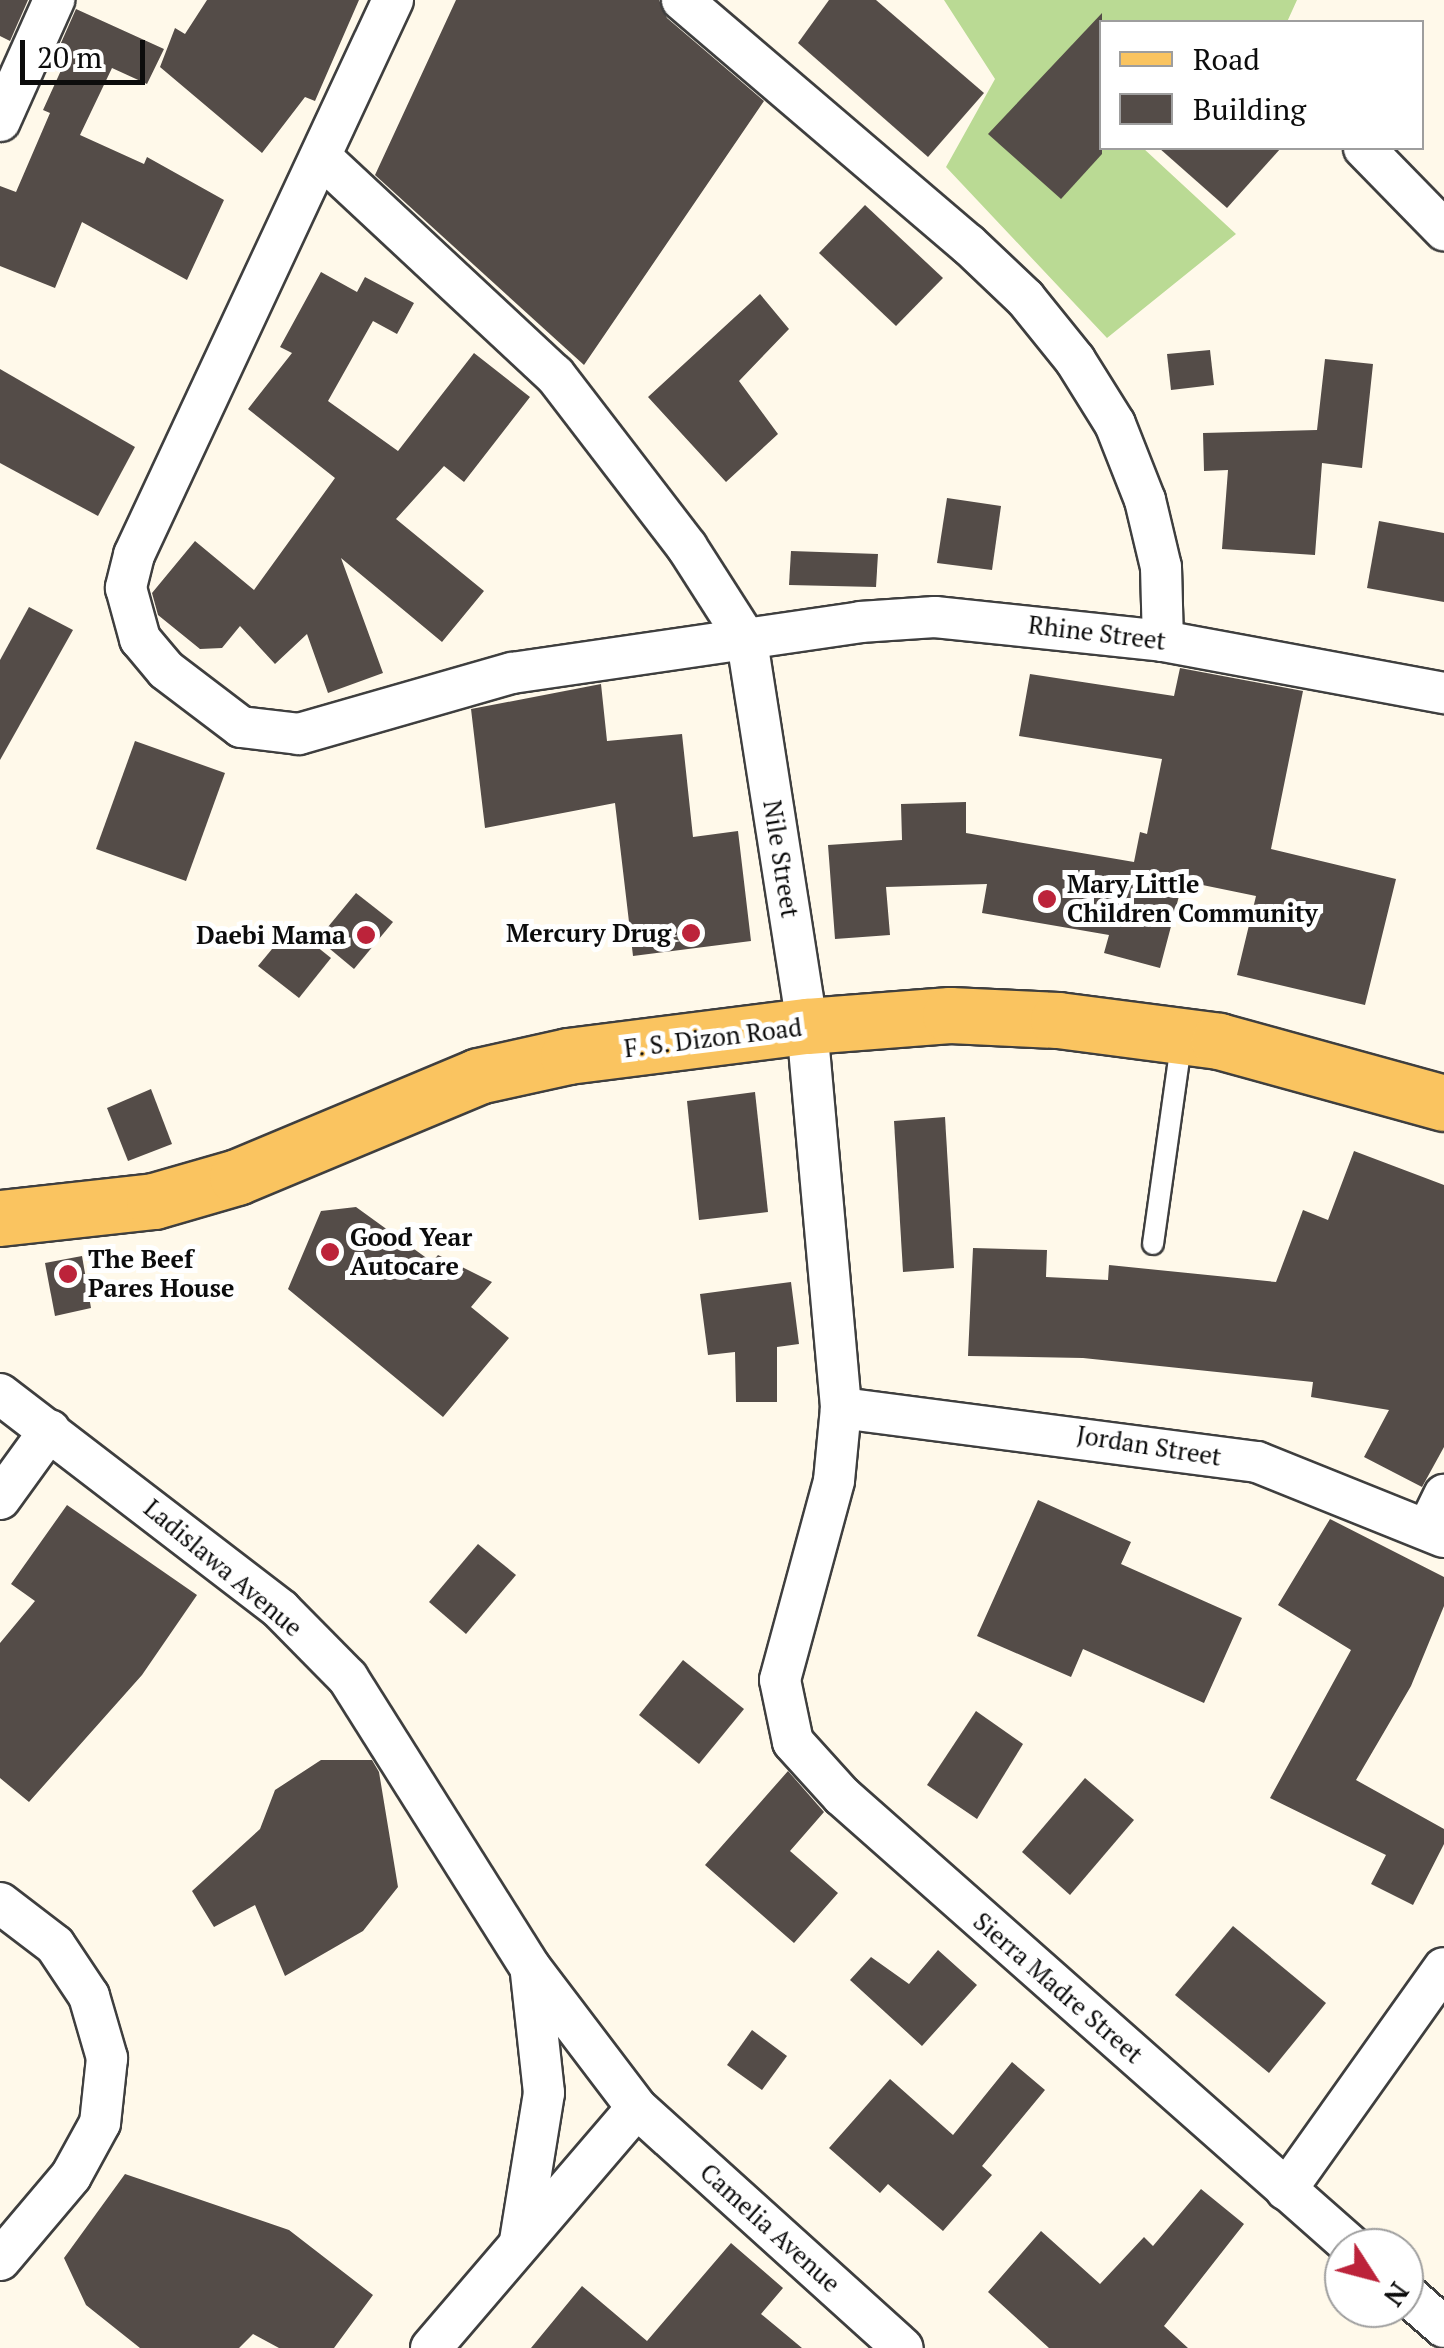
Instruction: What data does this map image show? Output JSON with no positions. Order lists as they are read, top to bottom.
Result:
{
  "streets": {
    "main road": ["F. S. Dizon Road"],
    "street": [
      "Rhine Street",
      "Nile Street",
      "Jordan Street",
      "Ladislawa Avenue",
      "Sierra Madre Street",
      "Camelia Avenue"
    ]
  },
  "crossings": [
    ["Rhine Street", "Nile Street"],
    ["Nile Street", "F. S. Dizon Road"],
    ["Nile Street", "Jordan Street"],
    ["Nile Street", "Sierra Madre Street"],
    ["Ladislawa Avenue", "Camelia Avenue"]
  ],
  "places": [
    "Mary Little Children Community",
    "Mercury Drug",
    "Daebi Mama",
    "Good Year Autocare",
    "The Beef Pares House"
  ],
  "legend": ["Road", "Building"],
  "scale_bar": "20 m",
  "north": "bottom right"
}
